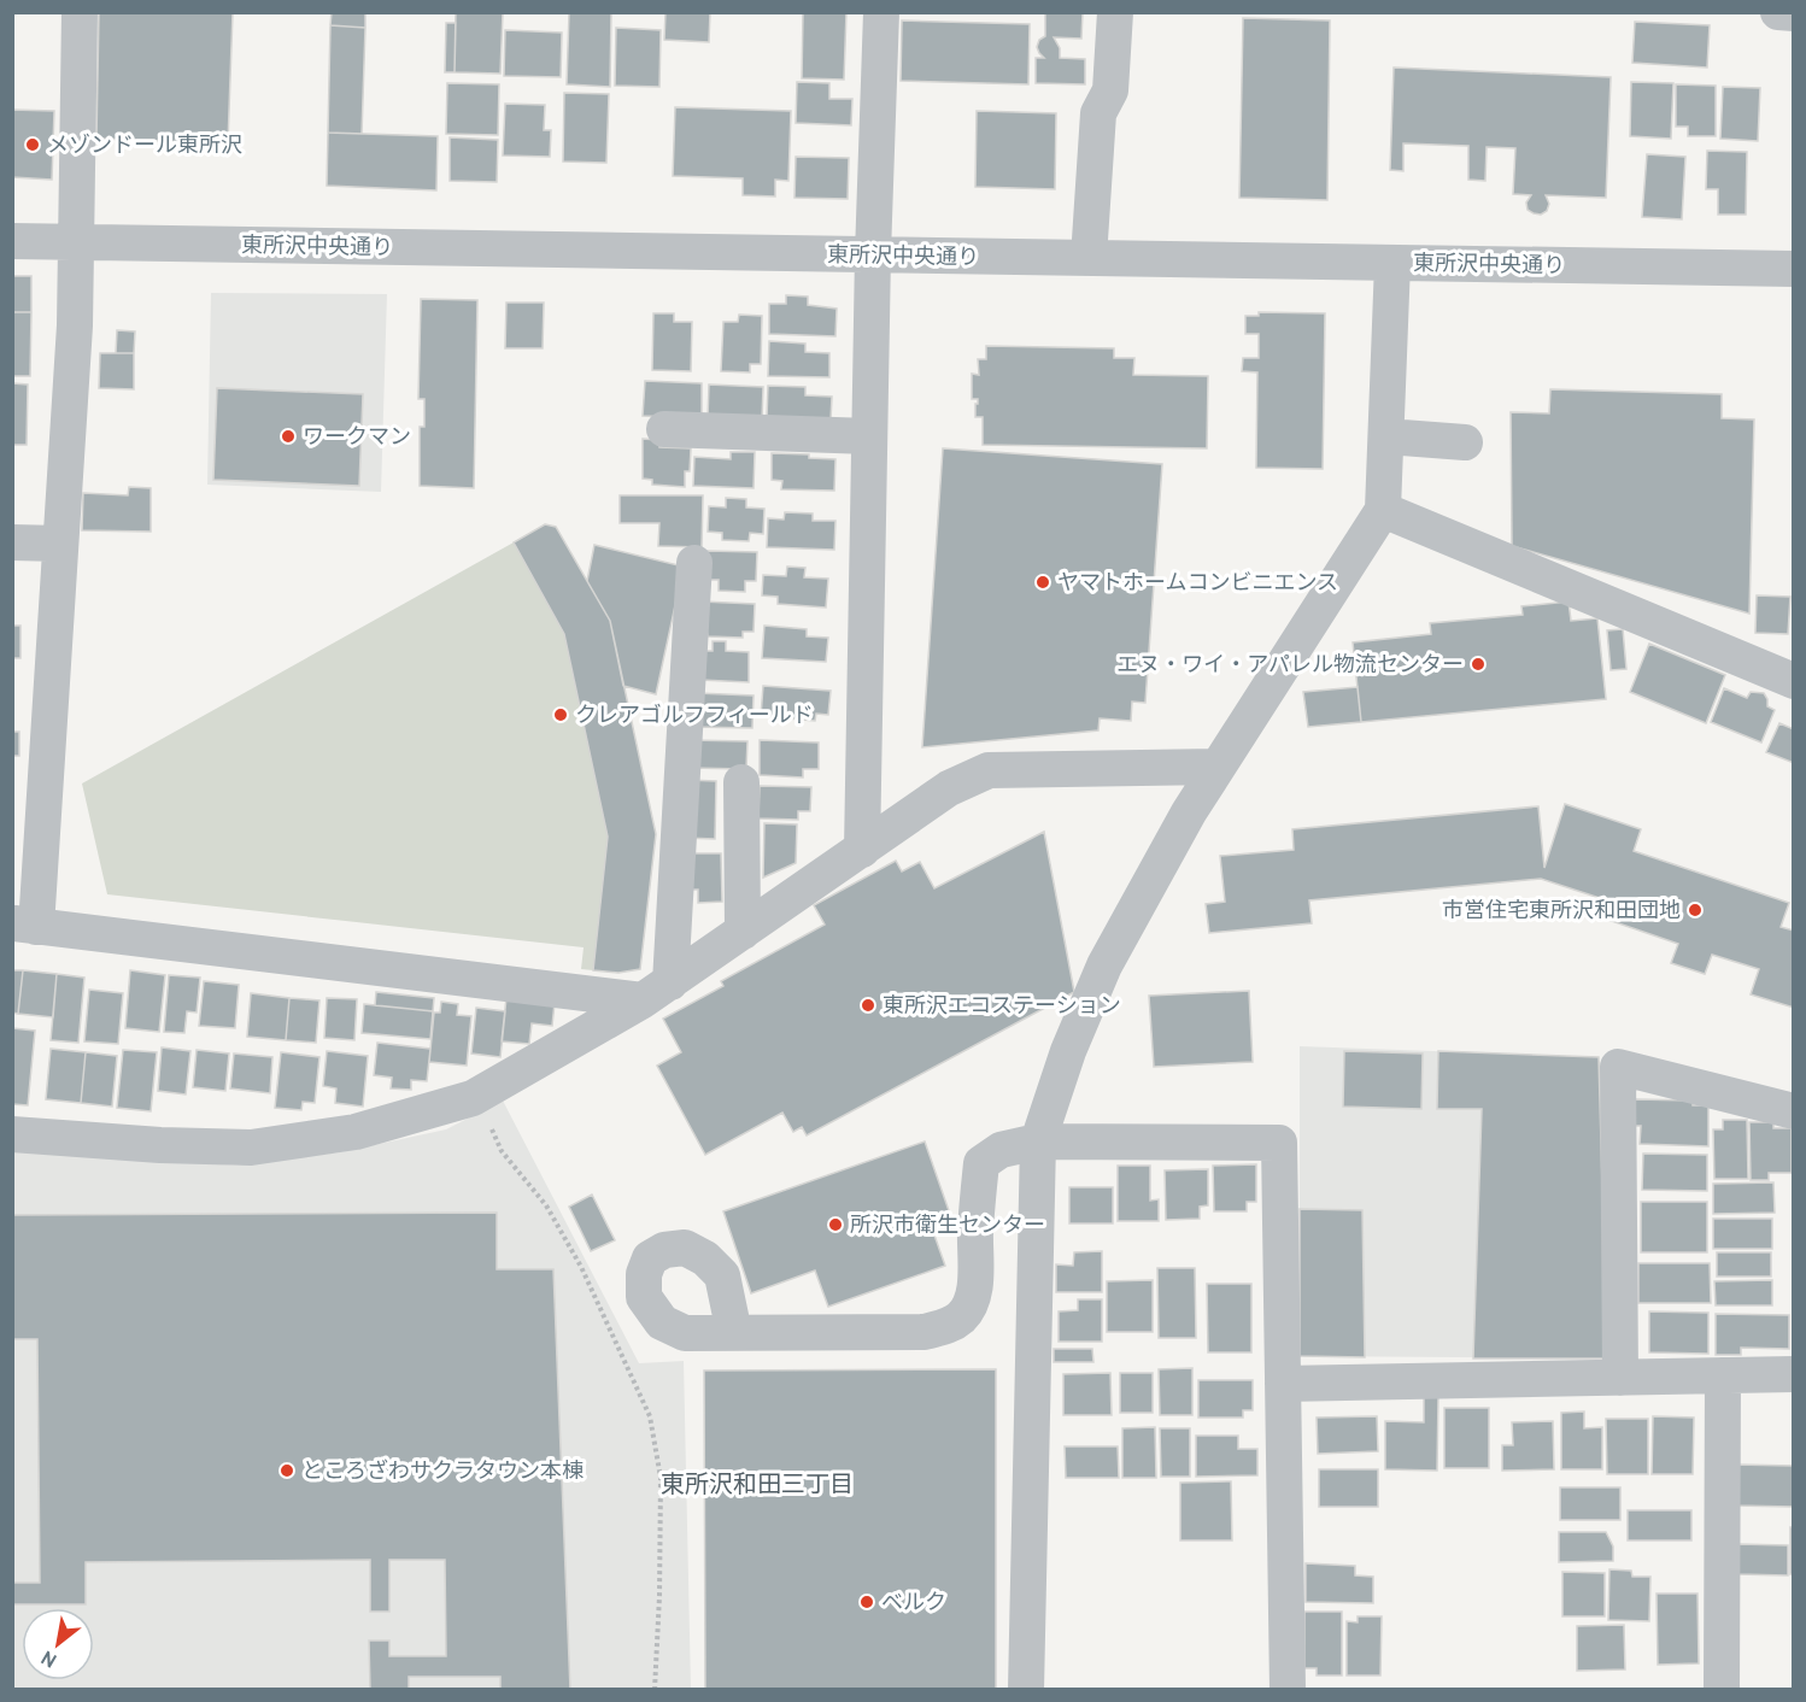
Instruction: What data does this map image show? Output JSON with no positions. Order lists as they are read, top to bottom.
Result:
{
  "streets": {
    "street": ["東所沢中央通り"]
  },
  "districts": ["東所沢和田三丁目"],
  "places": [
    "メゾンドール東所沢",
    "ワークマン",
    "ヤマトホームコンビニエンス",
    "エヌ・ワイ・アパレル物流センター",
    "クレアゴルフフィールド",
    "市営住宅東所沢和田団地",
    "東所沢エコステーション",
    "所沢市衛生センター",
    "ところざわサクラタウン本棟",
    "ベルク"
  ],
  "north": "bottom left"
}
